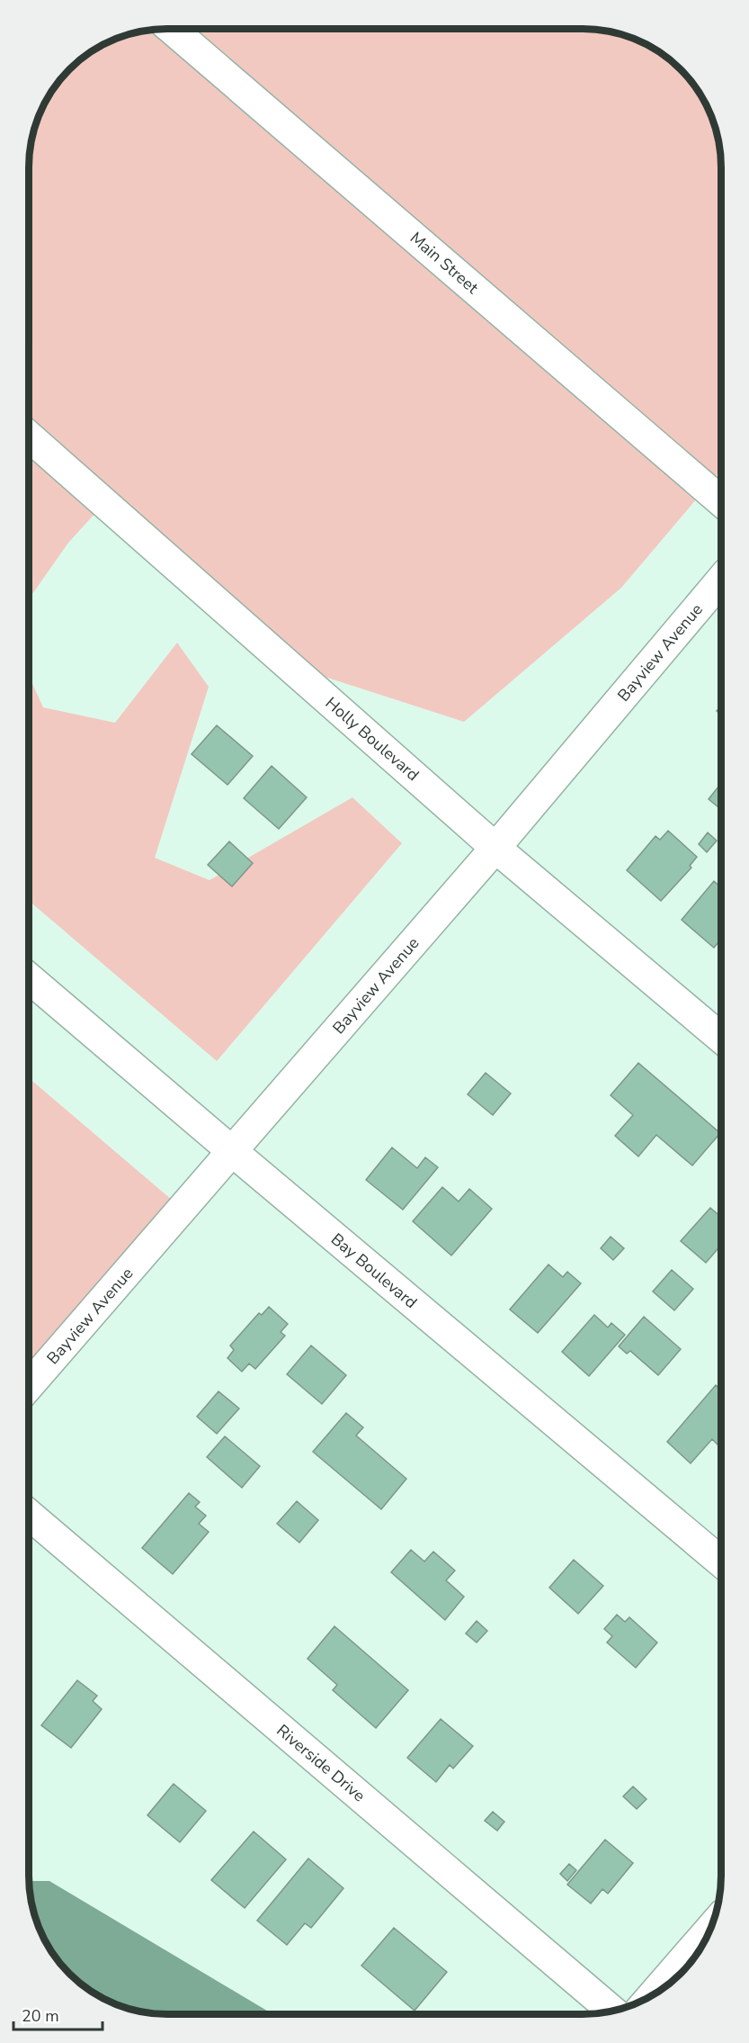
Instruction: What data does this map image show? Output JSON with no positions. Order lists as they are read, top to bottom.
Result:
{
  "streets": {
    "street": [
      "Main Street",
      "Bayview Avenue",
      "Holly Boulevard",
      "Bay Boulevard",
      "Riverside Drive"
    ]
  },
  "crossings": [
    ["Bayview Avenue", "Holly Boulevard"],
    ["Bayview Avenue", "Bay Boulevard"]
  ],
  "scale_bar": "20 m"
}
